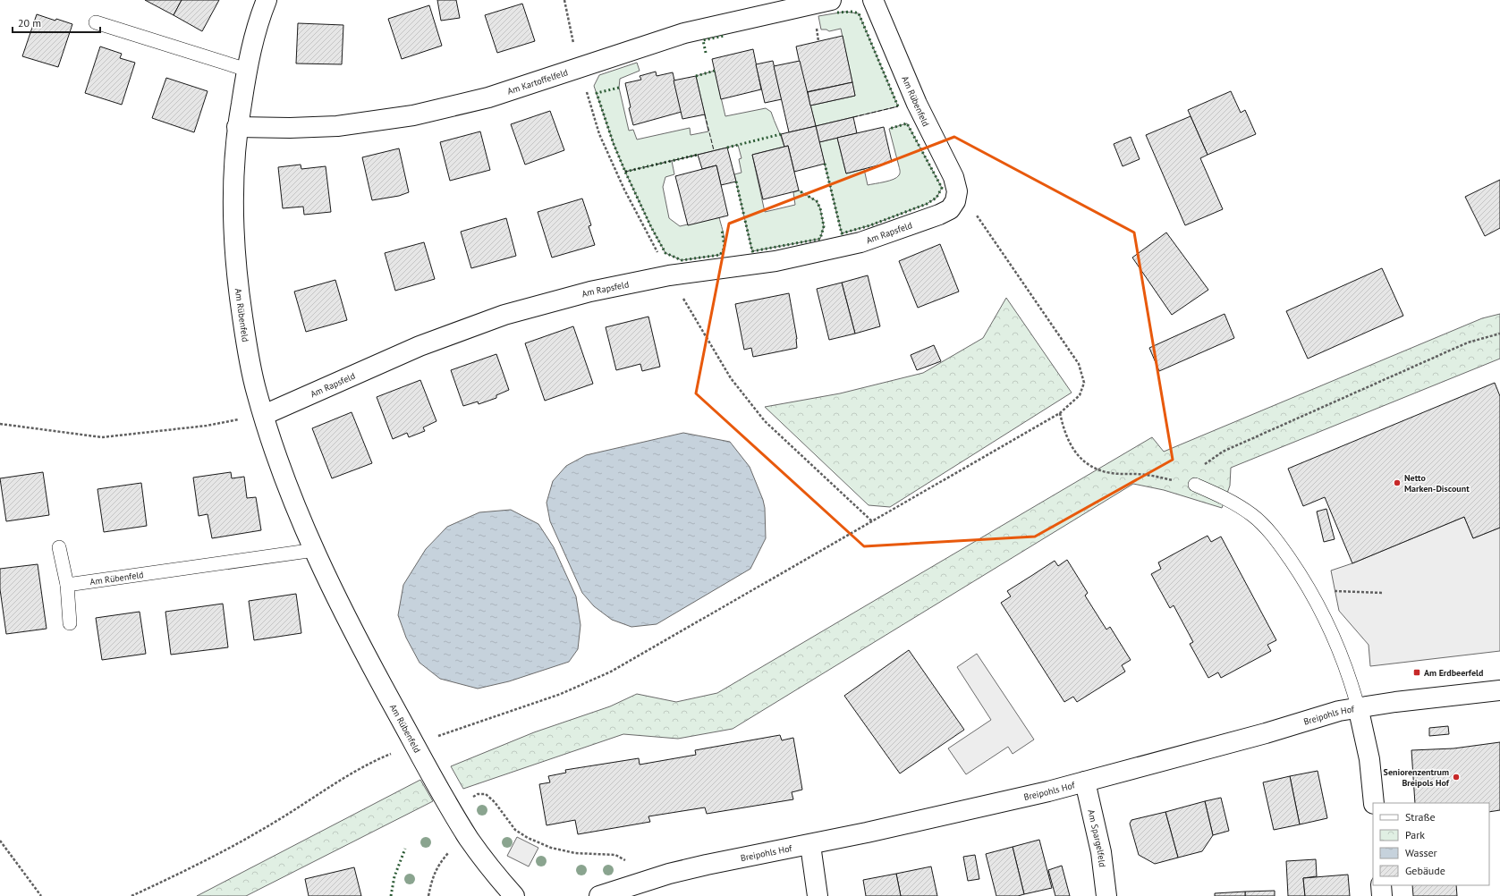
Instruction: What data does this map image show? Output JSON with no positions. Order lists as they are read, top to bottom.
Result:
{
  "streets": {
    "street": [
      "Am Kartoffelfeld",
      "Am Rübenfeld",
      "Am Rapsfeld",
      "Breipohls Hof",
      "Am Spargelfeld"
    ]
  },
  "crossings": [
    ["Am Kartoffelfeld", "Am Rübenfeld"],
    ["Am Rübenfeld", "Am Rapsfeld"],
    ["Breipohls Hof", "Am Spargelfeld"]
  ],
  "places": {
    "other": ["Netto Marken-Discount", "Seniorenzentrum Breipols Hof"],
    "transit": ["Am Erdbeerfeld"]
  },
  "legend": [
    "Straße",
    "Park",
    "Wasser",
    "Gebäude"
  ],
  "scale_bar": "20 m"
}
